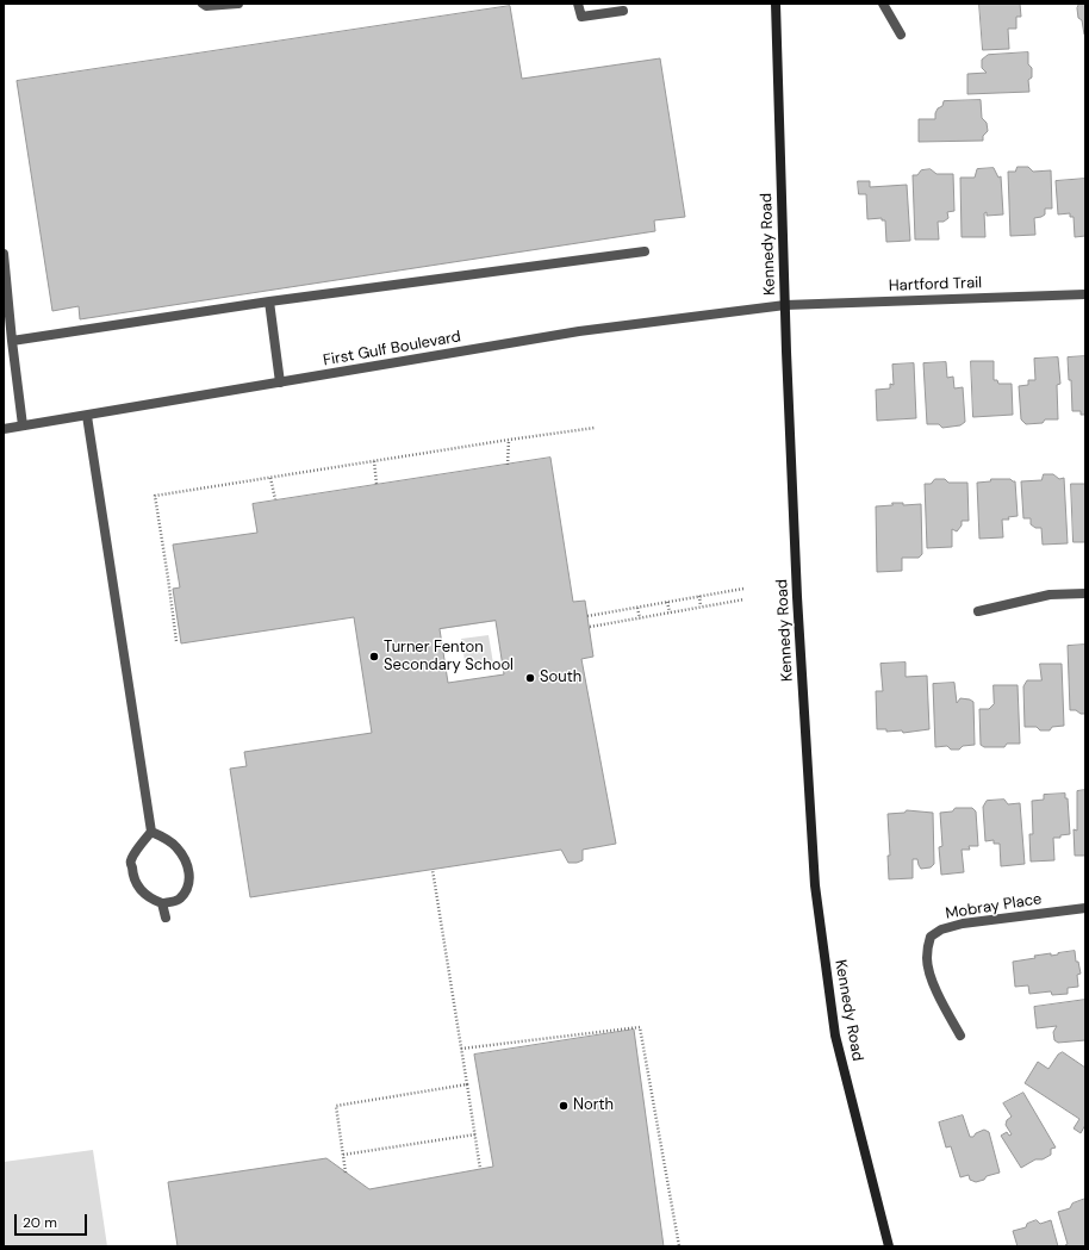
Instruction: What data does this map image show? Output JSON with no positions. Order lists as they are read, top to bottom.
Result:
{
  "streets": {
    "main road": ["Kennedy Road"],
    "street": ["Hartford Trail", "First Gulf Boulevard", "Mobray Place"]
  },
  "crossings": [
    ["Kennedy Road", "Hartford Trail"],
    ["Kennedy Road", "First Gulf Boulevard"],
    ["Hartford Trail", "First Gulf Boulevard"]
  ],
  "places": ["Turner Fenton Secondary School", "South", "North"],
  "scale_bar": "20 m"
}
